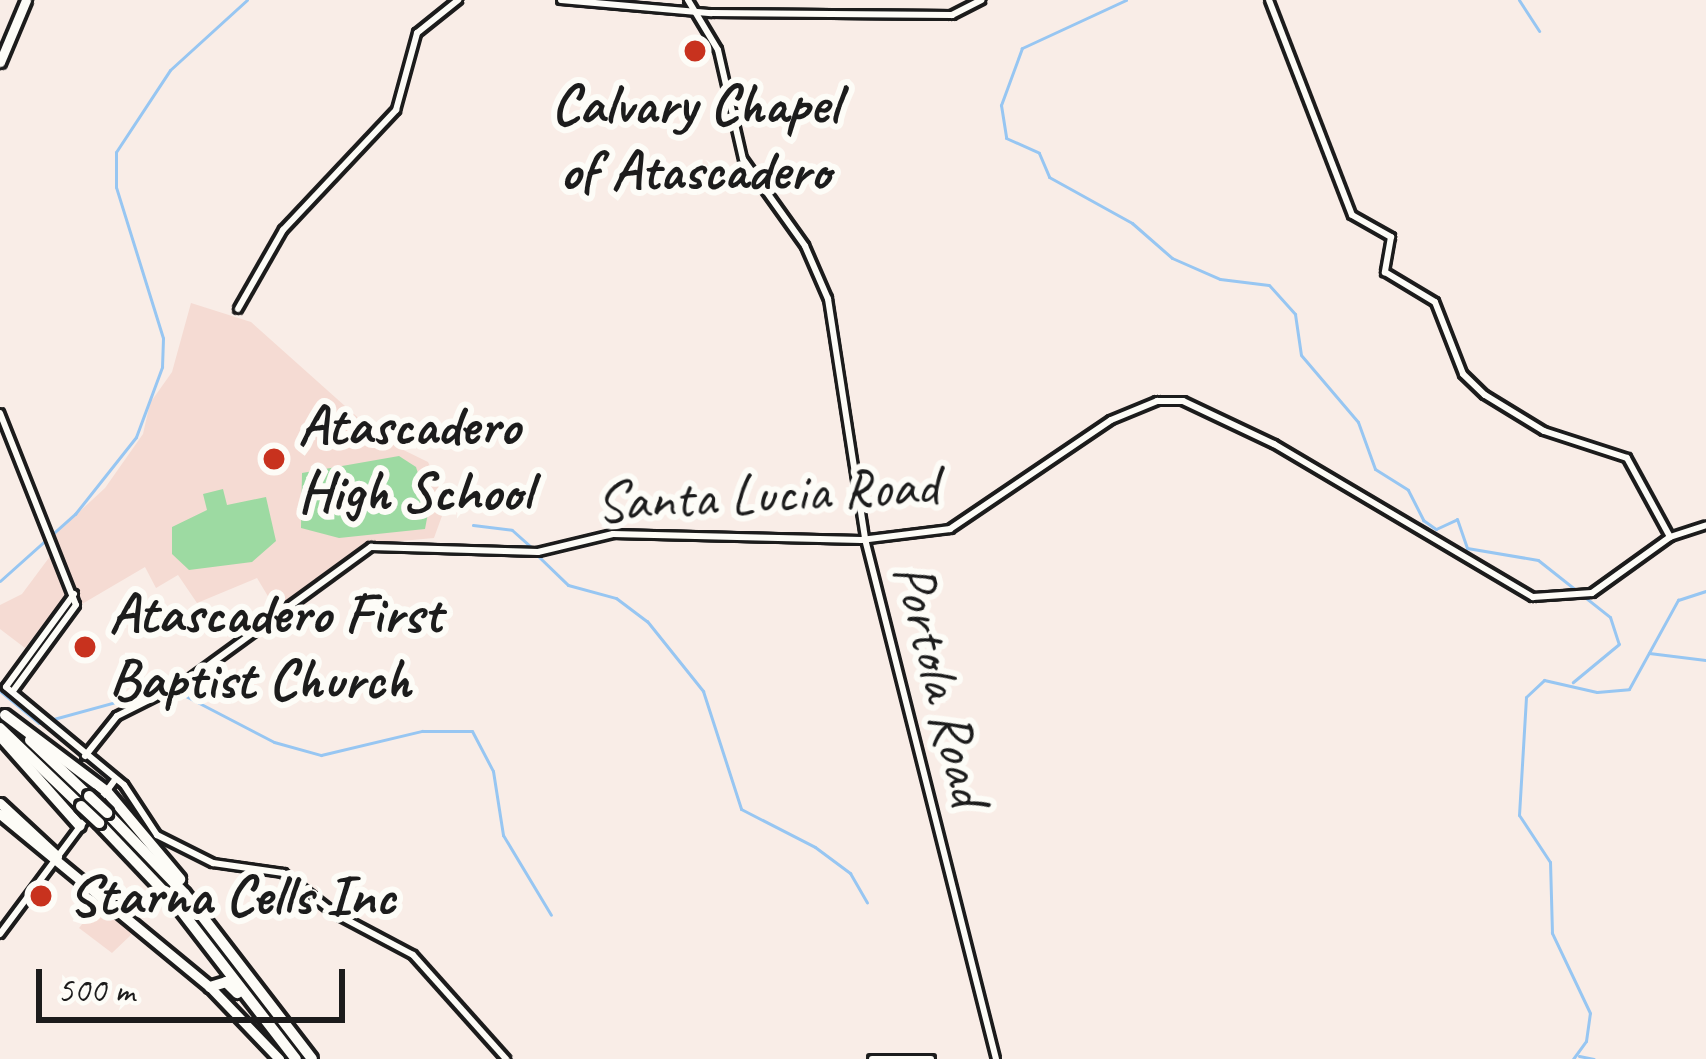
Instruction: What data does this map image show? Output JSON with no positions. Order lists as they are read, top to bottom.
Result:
{
  "streets": {
    "street": ["Santa Lucia Road", "Portola Road"]
  },
  "crossings": [
    ["Santa Lucia Road", "Portola Road"]
  ],
  "places": [
    "Calvary Chapel of Atascadero",
    "Atascadero High School",
    "Atascadero First Baptist Church",
    "Starna Cells Inc"
  ],
  "scale_bar": "500 m"
}
